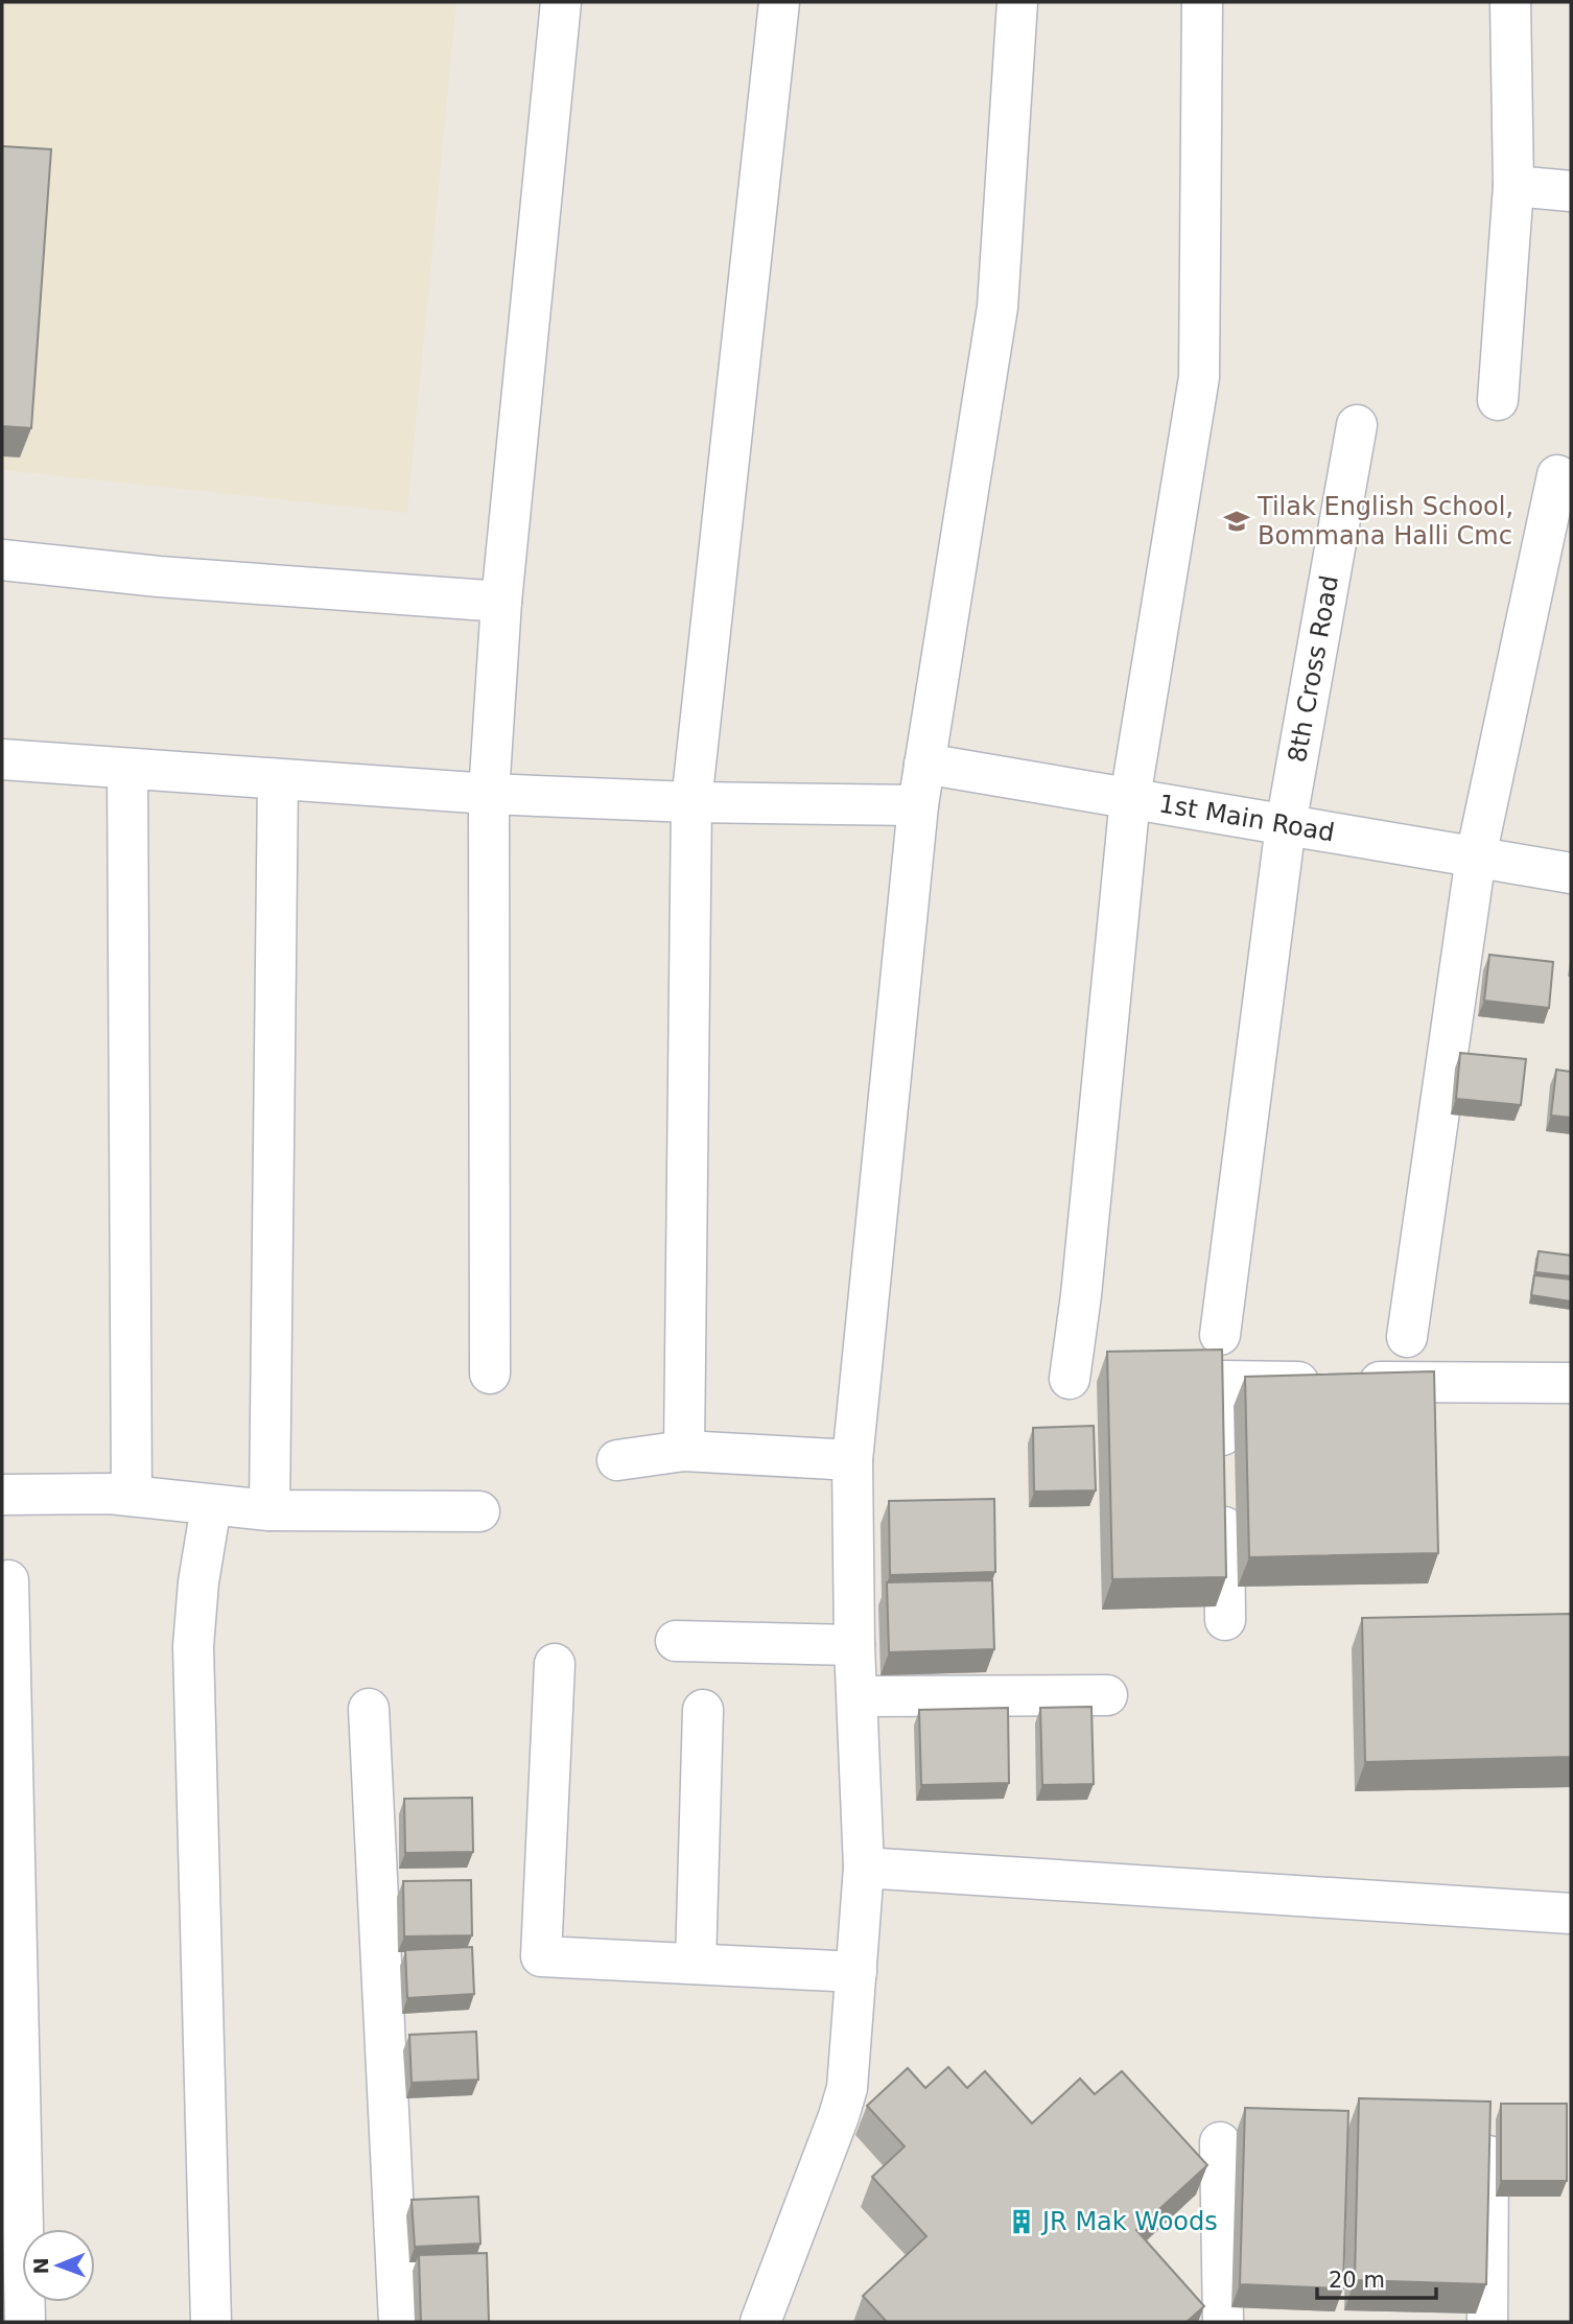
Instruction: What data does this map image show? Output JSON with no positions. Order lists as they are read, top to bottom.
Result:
{
  "streets": {
    "street": ["8th Cross Road", "1st Main Road"]
  },
  "crossings": [
    ["8th Cross Road", "1st Main Road"]
  ],
  "places": {
    "school or university": ["Tilak English School, Bommana Halli Cmc"],
    "building": ["JR Mak Woods"]
  },
  "scale_bar": "20 m",
  "north": "left"
}
